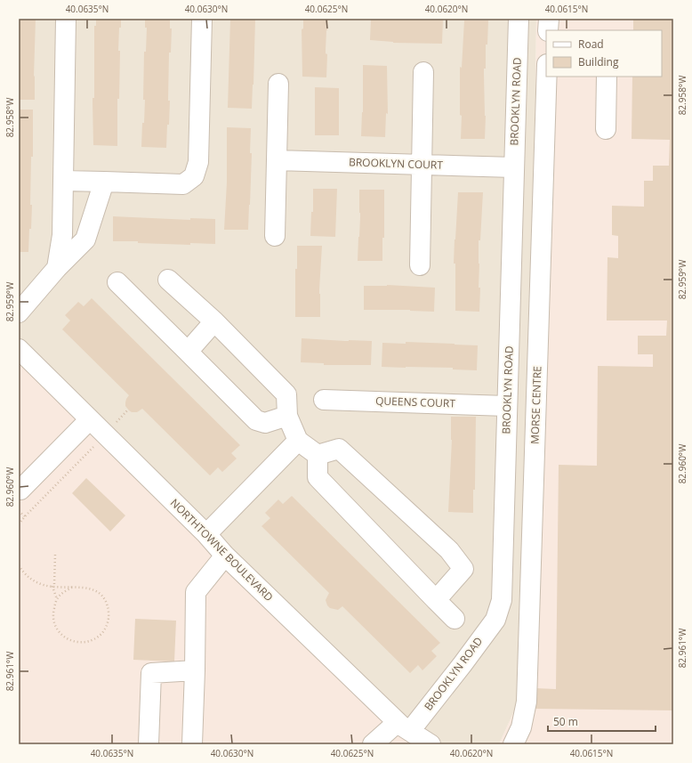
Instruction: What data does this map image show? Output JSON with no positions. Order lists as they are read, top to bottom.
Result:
{
  "streets": {
    "street": [
      "BROOKLYN ROAD",
      "BROOKLYN COURT",
      "QUEENS COURT",
      "MORSE CENTRE",
      "NORTHTOWNE BOULEVARD"
    ]
  },
  "crossings": [
    ["BROOKLYN ROAD", "BROOKLYN COURT"],
    ["BROOKLYN ROAD", "QUEENS COURT"],
    ["BROOKLYN ROAD", "NORTHTOWNE BOULEVARD"]
  ],
  "legend": ["Road", "Building"],
  "scale_bar": "50 m",
  "coordinates": [
    "40.0635°N",
    "40.0630°N",
    "40.0625°N",
    "40.0620°N",
    "40.0615°N",
    "82.958°W",
    "82.959°W",
    "82.960°W",
    "82.961°W"
  ]
}
